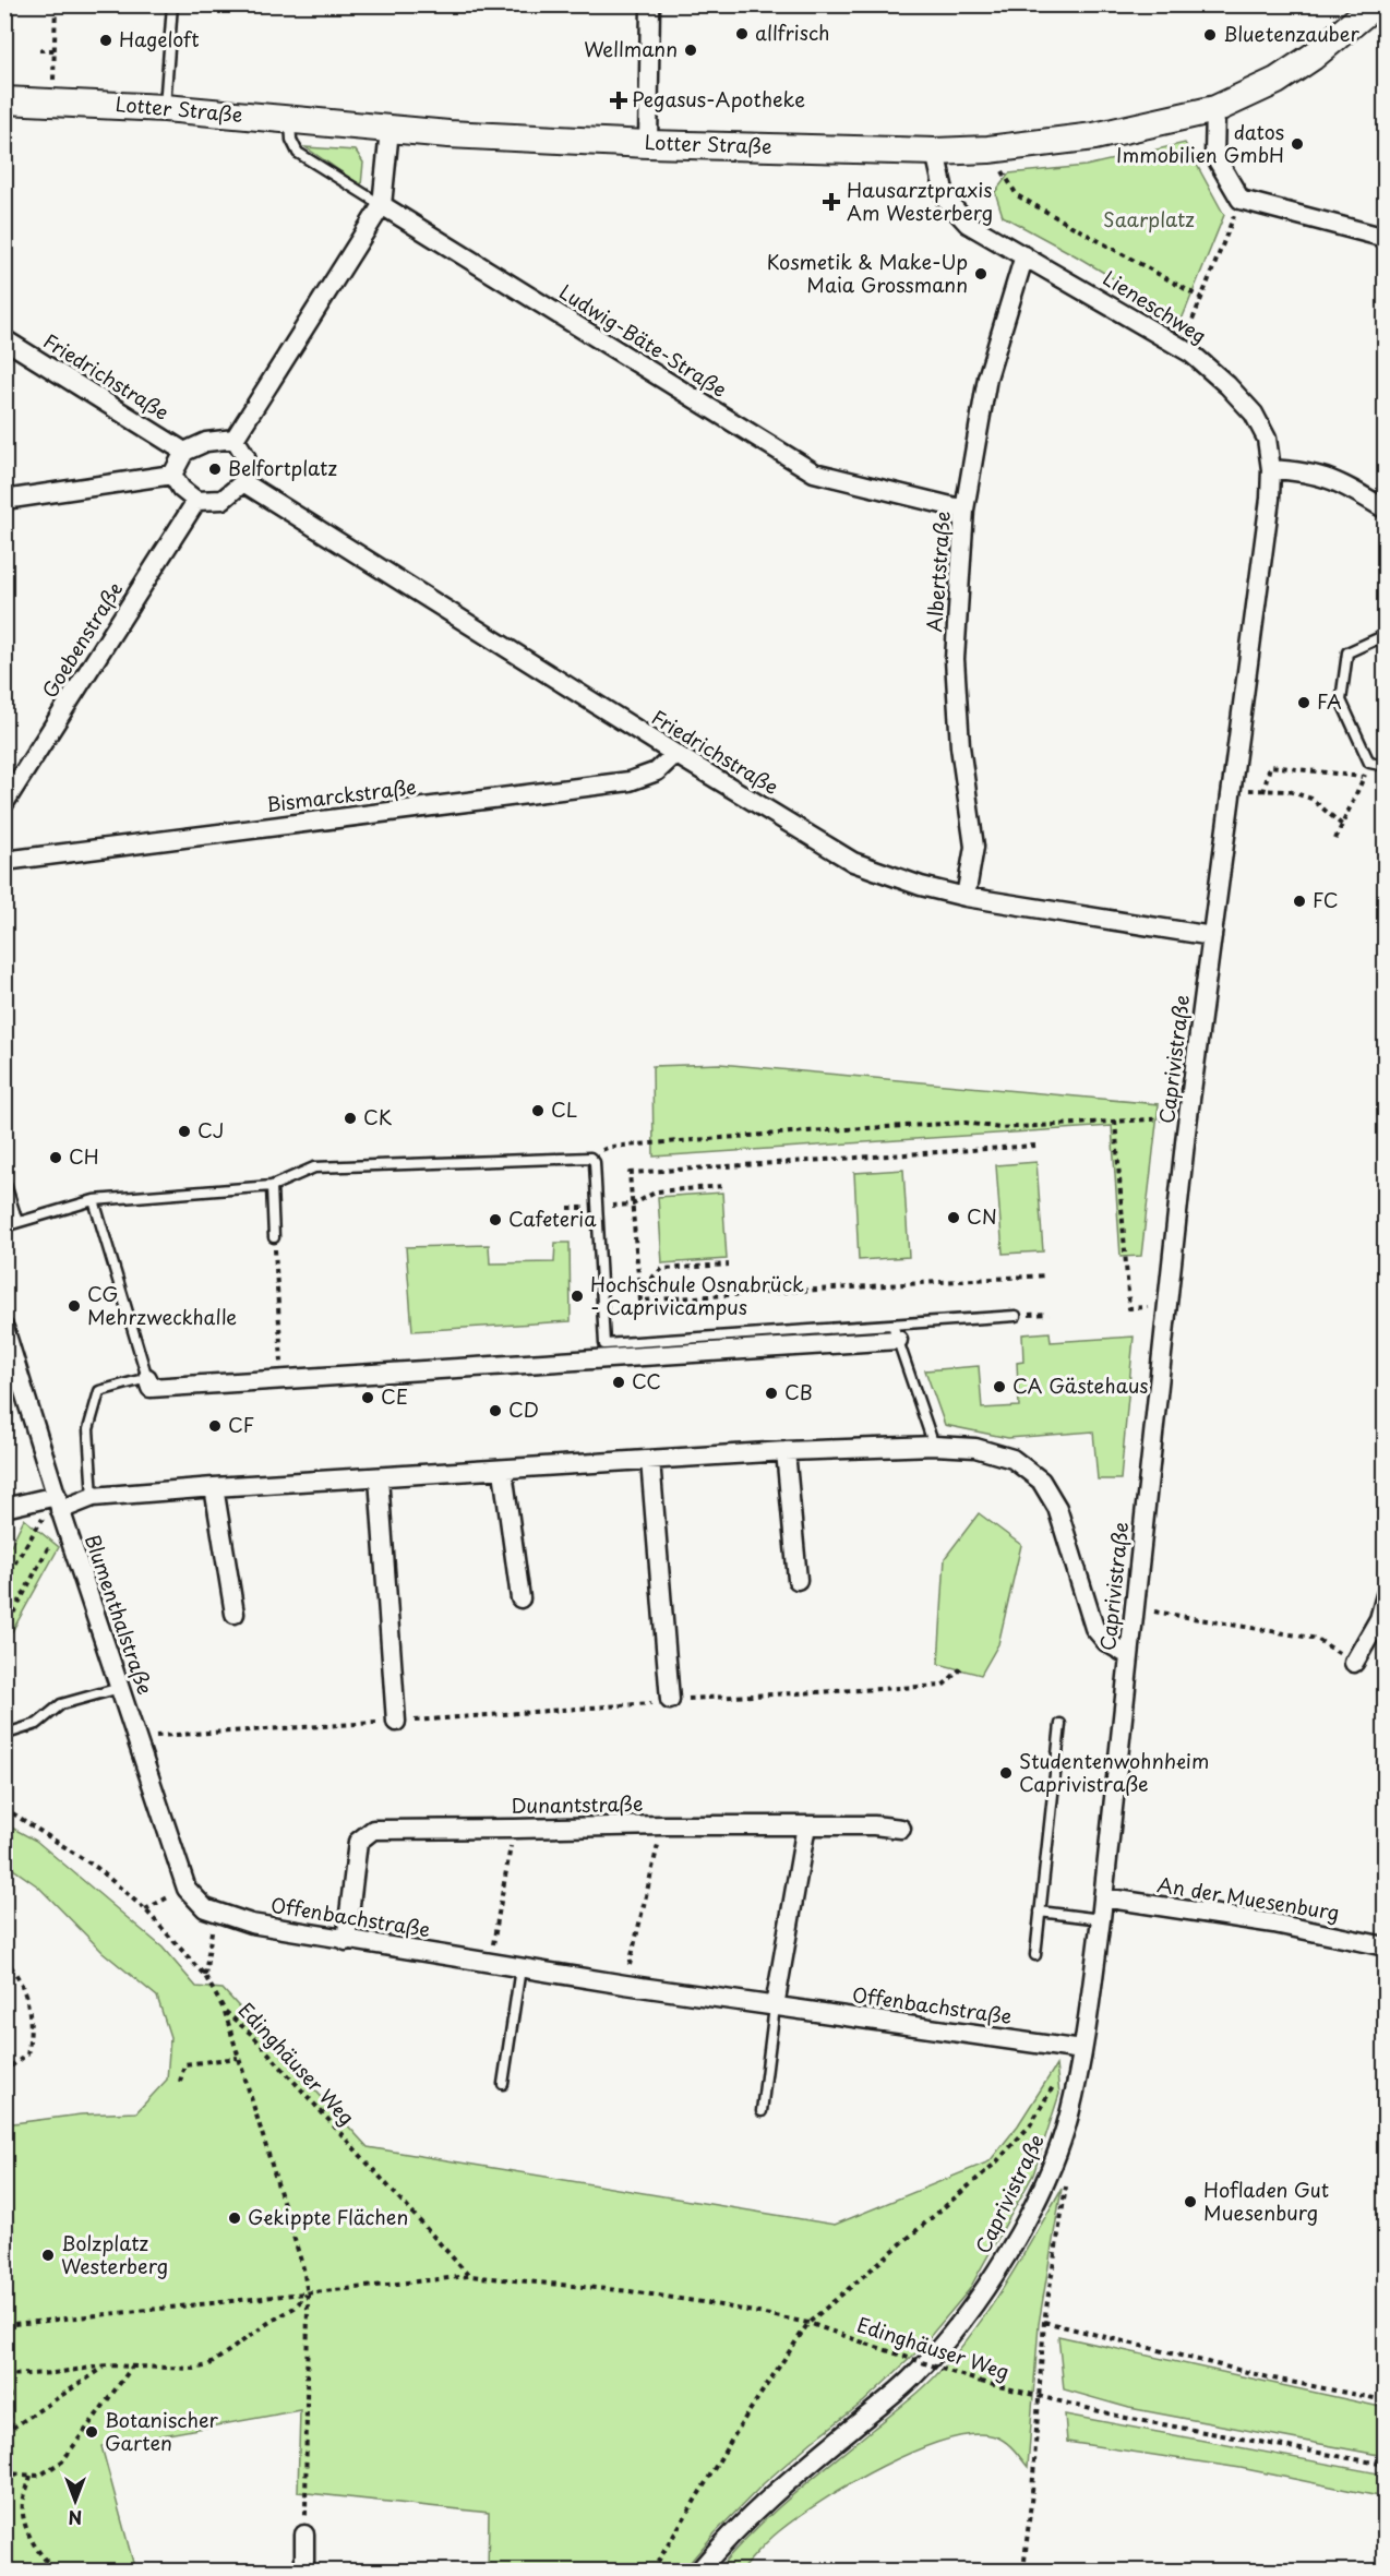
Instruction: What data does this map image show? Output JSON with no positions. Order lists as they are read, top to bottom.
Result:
{
  "streets": {
    "street": [
      "Lotter Straße",
      "Lieneschweg",
      "Ludwig-Bäte-Straße",
      "Friedrichstraße",
      "Albertstraße",
      "Goebenstraße",
      "Bismarckstraße",
      "Caprivistraße",
      "Blumenthalstraße",
      "Dunantstraße",
      "An der Muesenburg",
      "Offenbachstraße"
    ],
    "path": ["Edinghäuser Weg"]
  },
  "crossings": [
    ["Lotter Straße", "Lieneschweg"],
    ["Lieneschweg", "Albertstraße"],
    ["Lieneschweg", "Caprivistraße"],
    ["Ludwig-Bäte-Straße", "Albertstraße"],
    ["Friedrichstraße", "Albertstraße"],
    ["Friedrichstraße", "Goebenstraße"],
    ["Friedrichstraße", "Bismarckstraße"],
    ["Friedrichstraße", "Caprivistraße"],
    ["Caprivistraße", "An der Muesenburg"],
    ["Caprivistraße", "Offenbachstraße"],
    ["Blumenthalstraße", "Offenbachstraße"],
    ["Dunantstraße", "Offenbachstraße"]
  ],
  "parks": ["Saarplatz"],
  "places": {
    "other": [
      "allfrisch",
      "Bluetenzauber",
      "Hageloft",
      "Wellmann",
      "datos Immobilien GmbH",
      "Kosmetik & Make-Up Maia Grossmann",
      "Belfortplatz",
      "FA",
      "FC",
      "CL",
      "CK",
      "CJ",
      "CH",
      "CN",
      "Cafeteria",
      "Hochschule Osnabrück - Caprivicampus",
      "CG Mehrzweckhalle",
      "CC",
      "CA Gästehaus",
      "CB",
      "CE",
      "CD",
      "CF",
      "Studentenwohnheim Caprivistraße",
      "Hofladen Gut Muesenburg",
      "Gekippte Flächen",
      "Bolzplatz Westerberg",
      "Botanischer Garten"
    ],
    "health": ["Pegasus-Apotheke", "Hausarztpraxis Am Westerberg"]
  },
  "north": "bottom"
}
